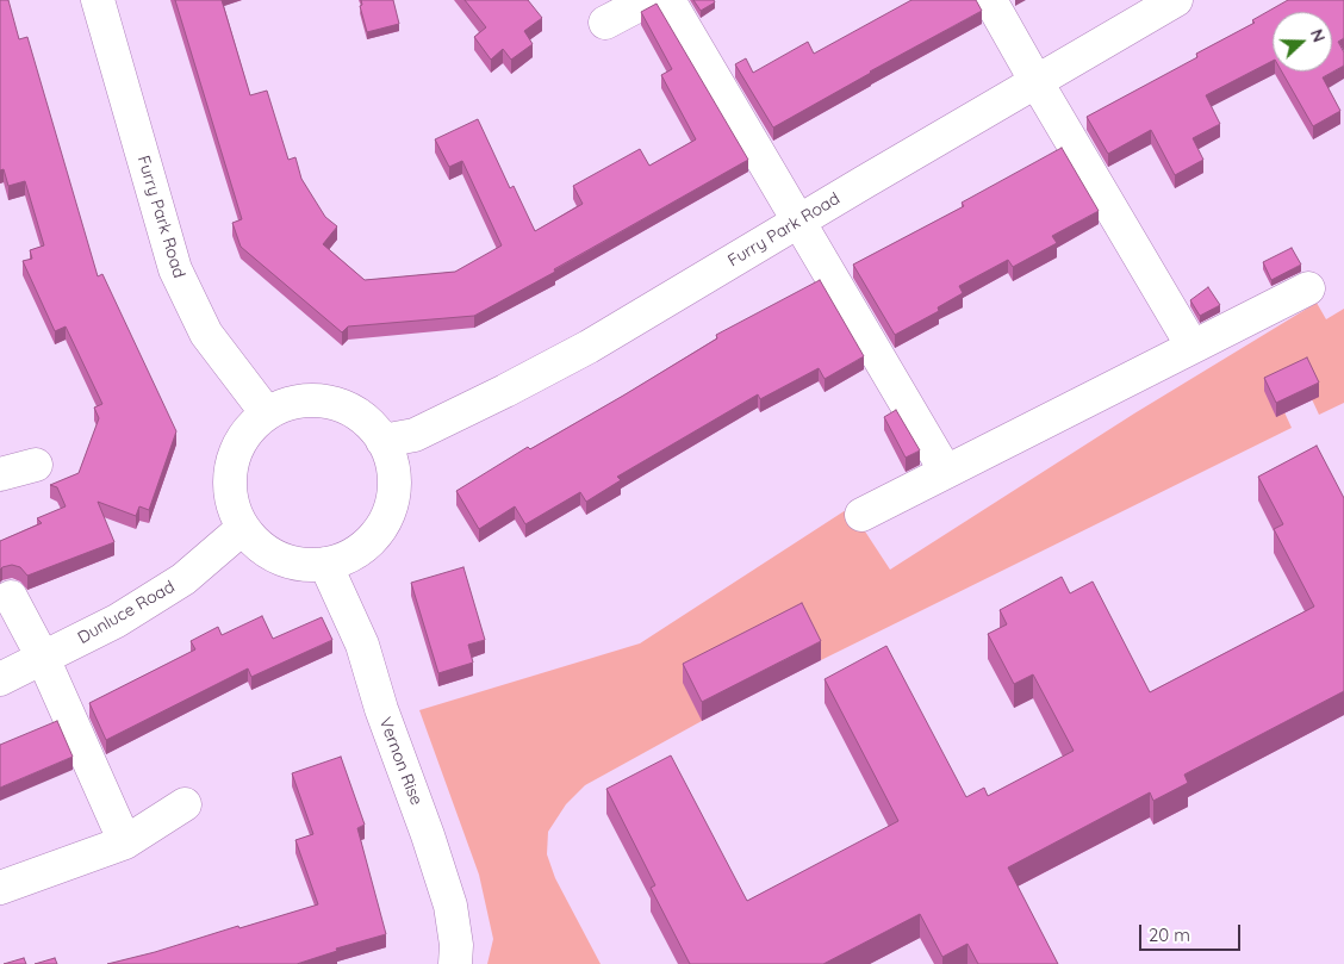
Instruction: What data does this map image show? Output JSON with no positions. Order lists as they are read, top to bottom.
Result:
{
  "streets": {
    "street": ["Furry Park Road", "Dunluce Road", "Vernon Rise"]
  },
  "crossings": [
    ["Furry Park Road", "Dunluce Road"],
    ["Furry Park Road", "Vernon Rise"],
    ["Dunluce Road", "Vernon Rise"]
  ],
  "scale_bar": "20 m",
  "north": "right"
}
